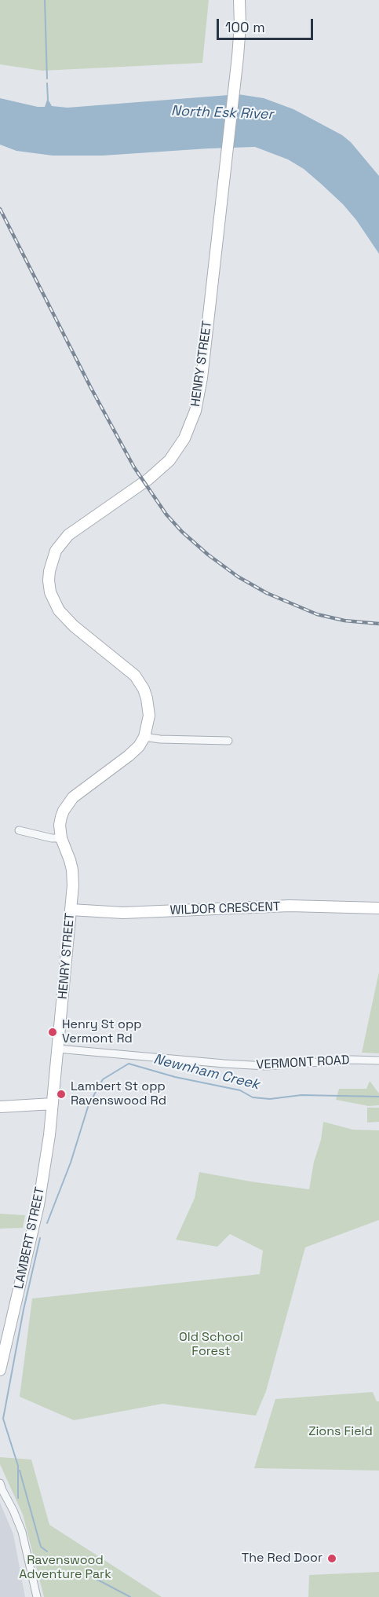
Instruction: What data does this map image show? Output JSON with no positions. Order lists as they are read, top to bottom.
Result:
{
  "streets": {
    "street": [
      "HENRY STREET",
      "WILDOR CRESCENT",
      "VERMONT ROAD",
      "LAMBERT STREET"
    ]
  },
  "crossings": [
    ["HENRY STREET", "WILDOR CRESCENT"],
    ["HENRY STREET", "VERMONT ROAD"],
    ["HENRY STREET", "LAMBERT STREET"]
  ],
  "water": ["North Esk River", "Newnham Creek"],
  "parks": ["Old School Forest", "Zions Field", "Ravenswood Adventure Park"],
  "places": ["Henry St opp Vermont Rd", "Lambert St opp Ravenswood Rd", "The Red Door"],
  "scale_bar": "100 m"
}
